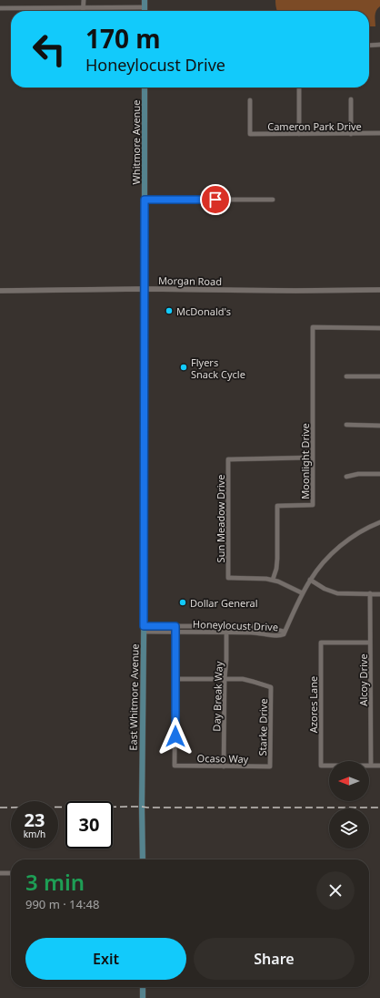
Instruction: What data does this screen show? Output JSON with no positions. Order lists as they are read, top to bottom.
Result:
{
  "streets": {
    "main road": ["Whitmore Avenue", "East Whitmore Avenue"],
    "street": [
      "Cameron Park Drive",
      "Morgan Road",
      "Moonlight Drive",
      "Sun Meadow Drive",
      "Honeylocust Drive",
      "Alcoy Drive",
      "Day Break Way",
      "Azores Lane",
      "Starke Drive",
      "Ocaso Way"
    ]
  },
  "crossings": [
    ["Whitmore Avenue", "Morgan Road"],
    ["Whitmore Avenue", "East Whitmore Avenue"],
    ["Morgan Road", "East Whitmore Avenue"],
    ["Moonlight Drive", "Sun Meadow Drive"],
    ["Honeylocust Drive", "Day Break Way"],
    ["Honeylocust Drive", "East Whitmore Avenue"],
    ["Alcoy Drive", "Azores Lane"],
    ["Day Break Way", "Starke Drive"],
    ["Day Break Way", "Ocaso Way"],
    ["Starke Drive", "Ocaso Way"]
  ],
  "places": ["McDonald's", "Flyers Snack Cycle", "Dollar General"],
  "north": "left",
  "page": {
    "turn": ["170 m", "Honeylocust Drive"],
    "speed": "23 km/h",
    "limit": "30",
    "heading": ["3 min", "990 m · 14:48"],
    "buttons": ["Exit", "Share"]
  }
}
